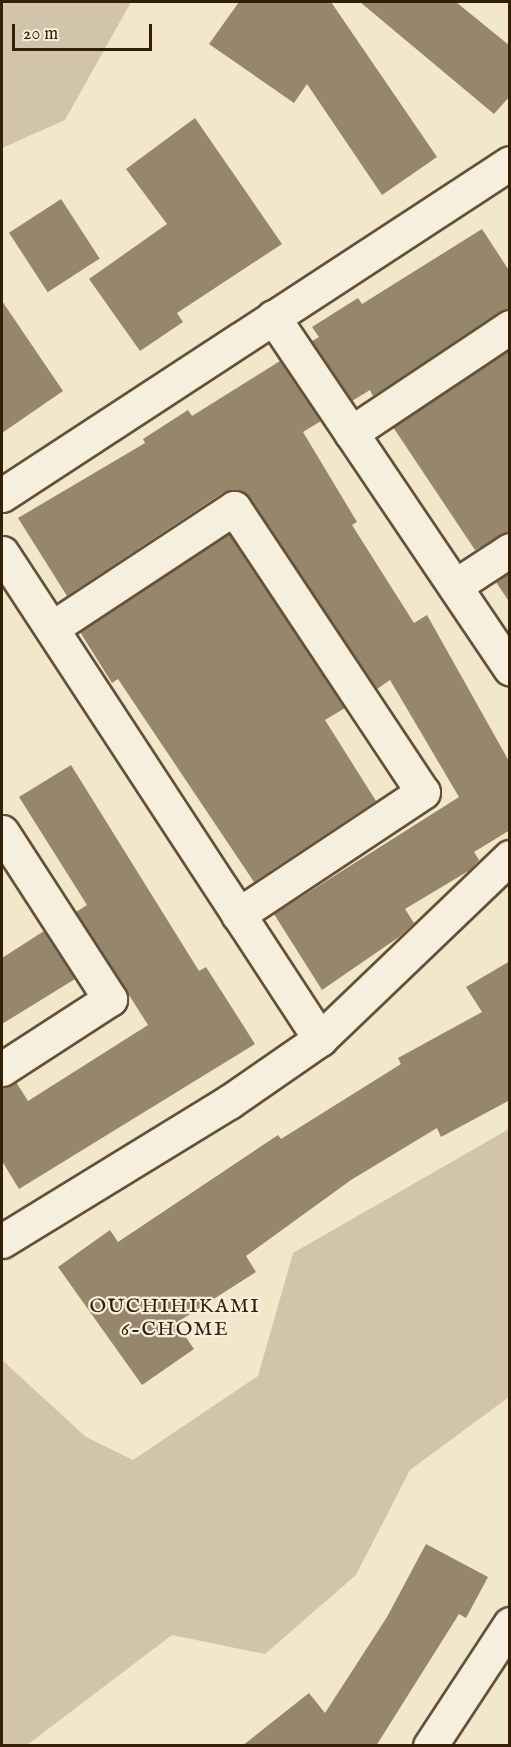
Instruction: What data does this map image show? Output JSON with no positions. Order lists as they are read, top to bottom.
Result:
{
  "districts": ["OUCHIHIKAMI 6-CHOME"],
  "scale_bar": "20 m"
}
